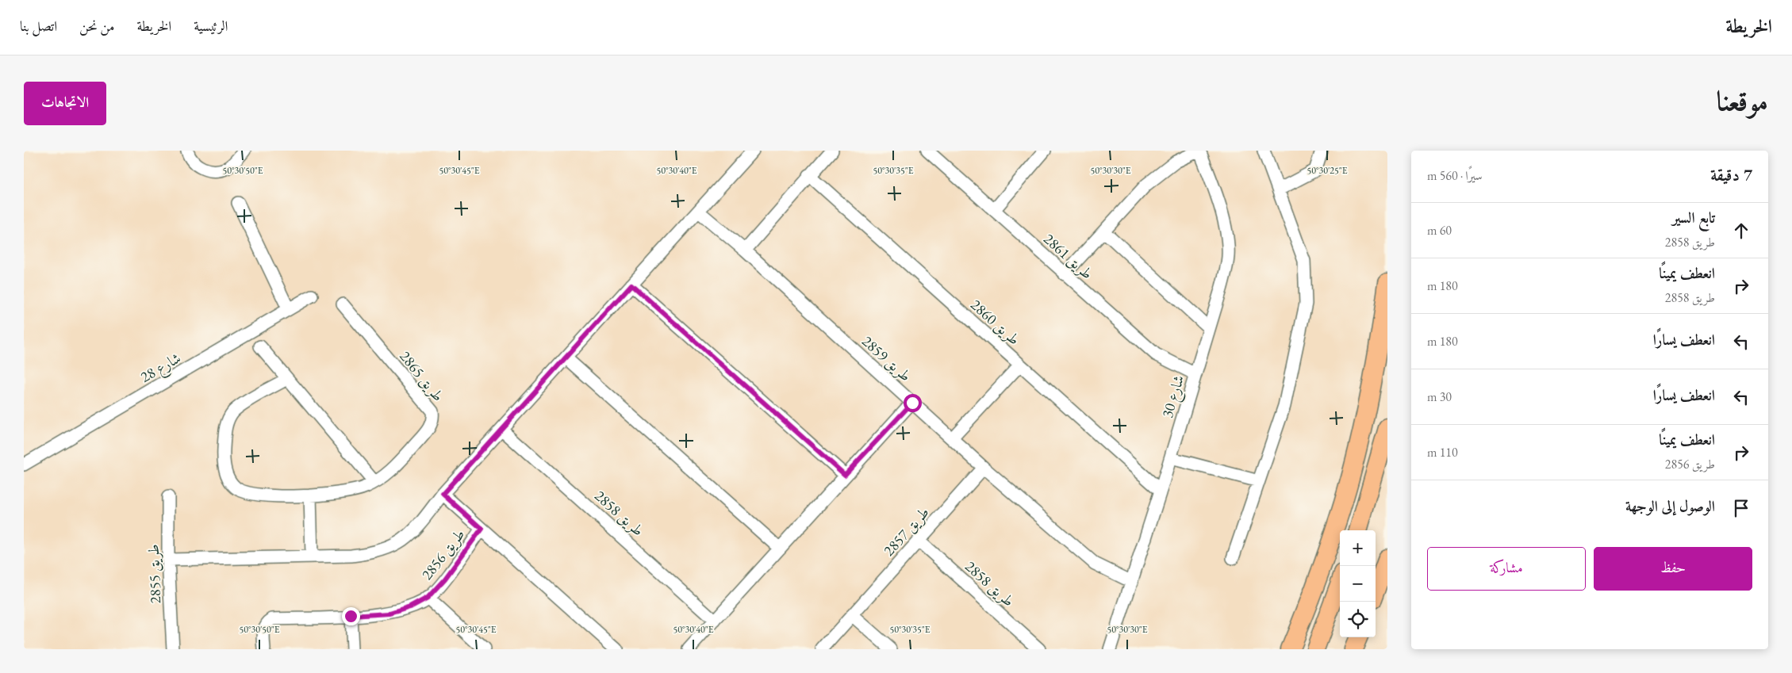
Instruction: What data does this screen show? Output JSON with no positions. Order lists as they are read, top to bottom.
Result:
{
  "streets": {
    "street": [
      "طريق 2861",
      "طريق 2860",
      "طريق 2859",
      "شارع 28",
      "طريق 2865",
      "شارع 30",
      "طريق 2858",
      "طريق 2857",
      "طريق 2856",
      "طريق 2855"
    ]
  },
  "crossings": [
    ["طريق 2861", "شارع 30"],
    ["طريق 2860", "شارع 30"],
    ["طريق 2859", "شارع 30"],
    ["طريق 2859", "طريق 2857"],
    ["طريق 2858", "طريق 2857"]
  ],
  "page": {
    "header": "الخريطة",
    "nav": [
      "الرئيسية",
      "الخريطة",
      "من نحن",
      "اتصل بنا"
    ],
    "title": "موقعنا",
    "buttons": [
      "الاتجاهات",
      ["حفظ", "مشاركة"]
    ],
    "heading": ["7 دقيقة", "سيرًا · 560 m"],
    "list": [
      ["تابع السير", "طريق 2858", "60 m"],
      ["انعطف يمينًا", "طريق 2858", "180 m"],
      ["انعطف يسارًا", "180 m"],
      ["انعطف يسارًا", "30 m"],
      ["انعطف يمينًا", "طريق 2856", "110 m"],
      "الوصول إلى الوجهة"
    ],
    "map_buttons": ["+", "−"]
  },
  "coordinates": [
    "50°30'50\"E",
    "50°30'45\"E",
    "50°30'40\"E",
    "50°30'35\"E",
    "50°30'30\"E",
    "50°30'25\"E"
  ]
}
